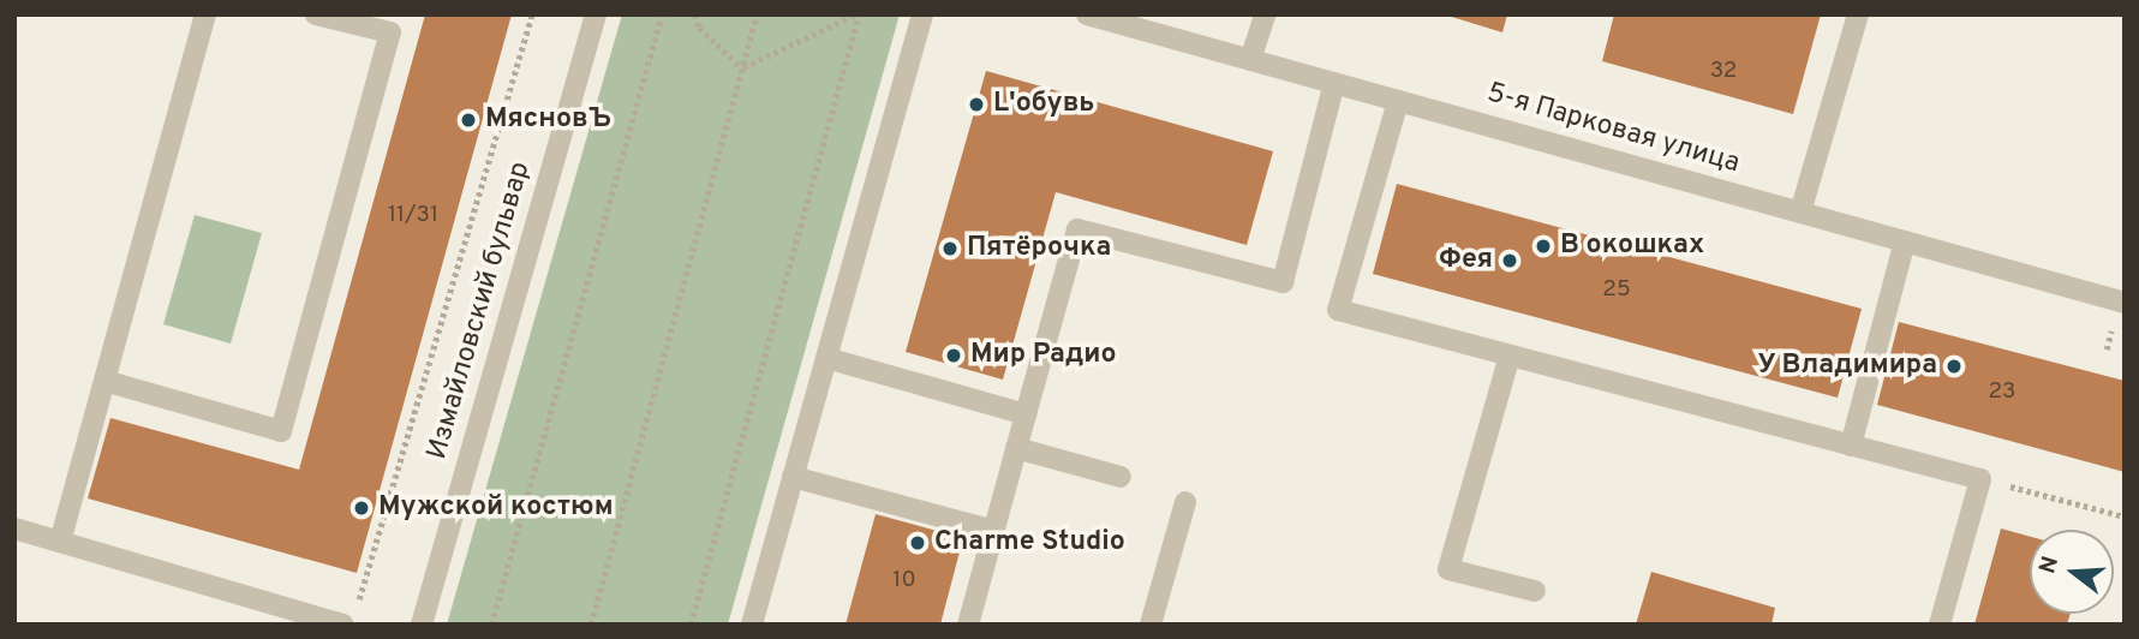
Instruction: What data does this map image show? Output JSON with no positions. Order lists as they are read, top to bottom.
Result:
{
  "streets": {
    "street": ["5-я Парковая улица", "Измайловский бульвар"]
  },
  "places": [
    "L'обувь",
    "МясновЪ",
    "В окошках",
    "Пятёрочка",
    "Фея",
    "Мир Радио",
    "У Владимира",
    "Мужской костюм",
    "Charme Studio"
  ],
  "house_numbers": [
    "32",
    "11/31",
    "25",
    "23",
    "10"
  ],
  "north": "left"
}
